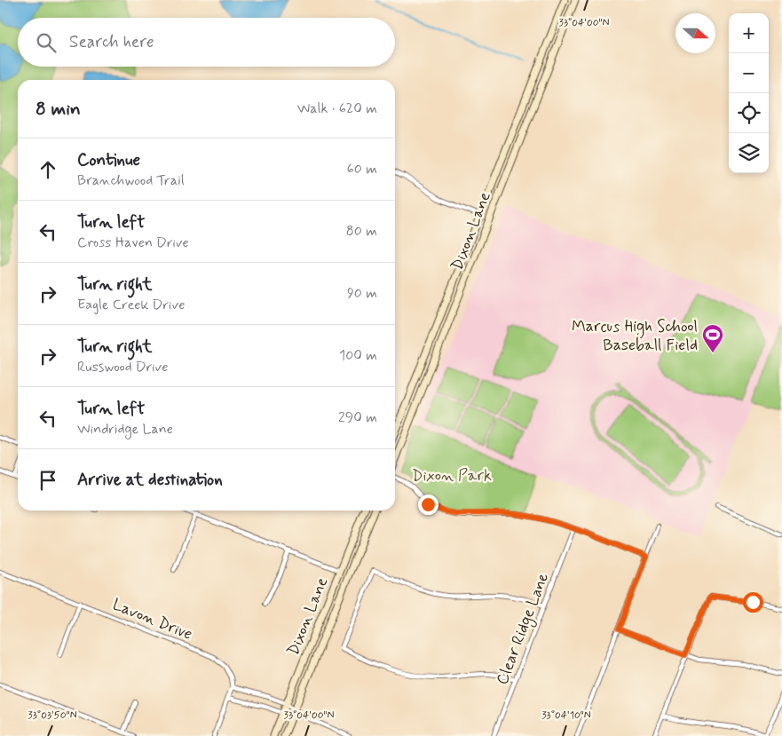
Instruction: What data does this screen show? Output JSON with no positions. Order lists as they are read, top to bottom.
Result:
{
  "streets": {
    "main road": ["Dixon Lane"],
    "street": ["Lavon Drive", "Clear Ridge Lane"]
  },
  "parks": ["Dixon Park"],
  "places": {
    "sports": ["Marcus High School Baseball Field"]
  },
  "north": "right",
  "page": {
    "map_buttons": ["+", "−"],
    "search": "Search here",
    "heading": ["8 min", "Walk · 620 m"],
    "list": [
      ["Continue", "Branchwood Trail", "60 m"],
      ["Turn left", "Cross Haven Drive", "80 m"],
      ["Turn right", "Eagle Creek Drive", "90 m"],
      ["Turn right", "Russwood Drive", "100 m"],
      ["Turn left", "Windridge Lane", "290 m"],
      "Arrive at destination"
    ]
  },
  "coordinates": ["33°04'00\"N", "33°03'50\"N", "33°04'10\"N"]
}
